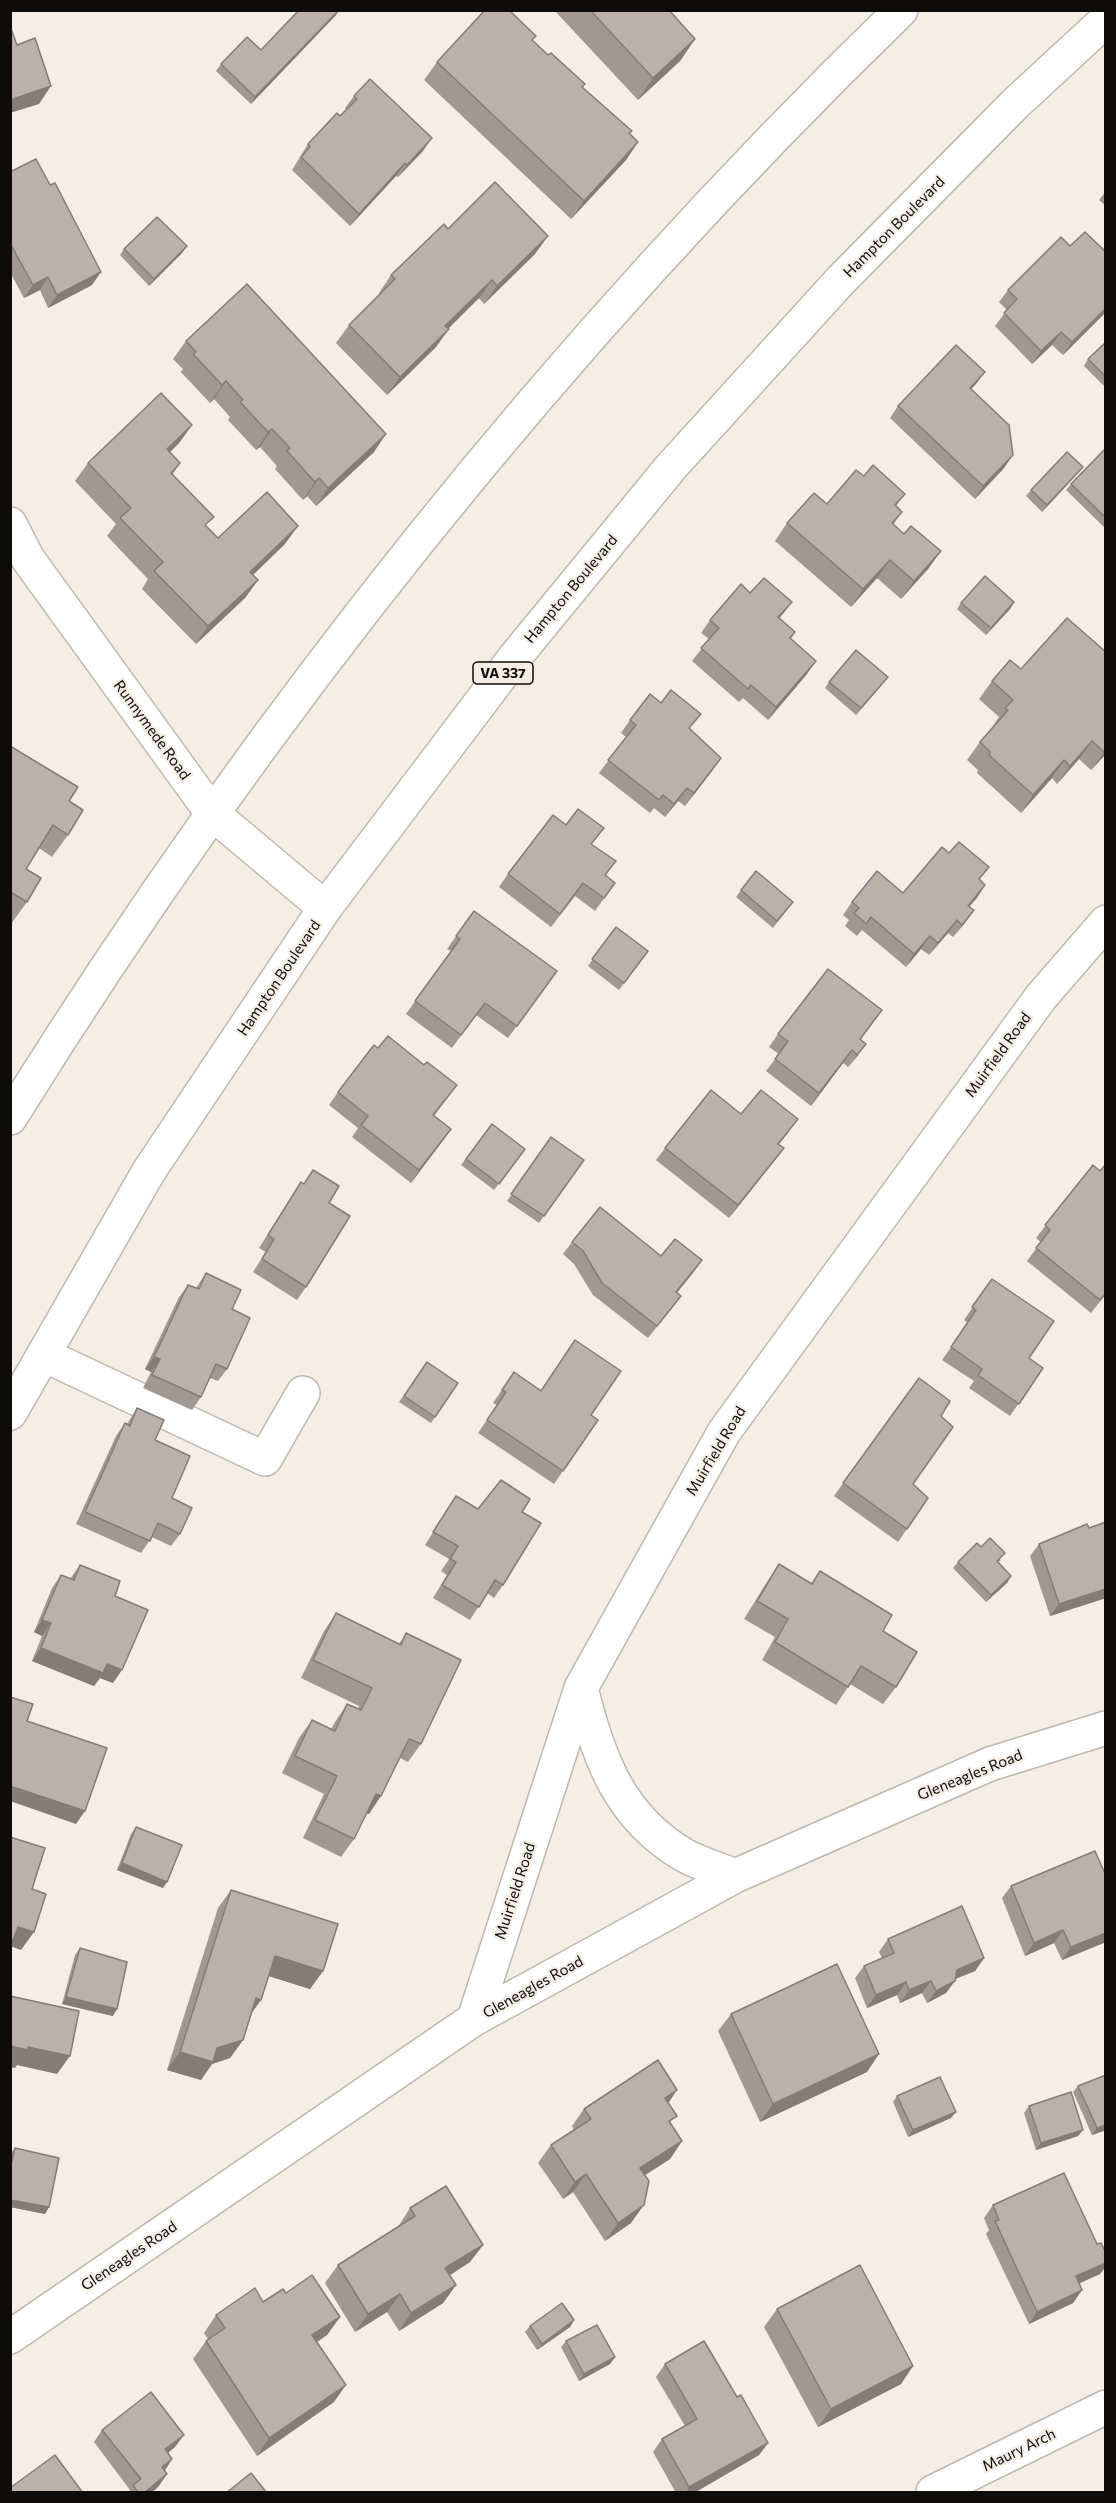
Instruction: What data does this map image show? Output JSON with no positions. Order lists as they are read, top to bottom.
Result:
{
  "streets": {
    "street": [
      "Hampton Boulevard",
      "VA 337",
      "Runnymede Road",
      "Muirfield Road",
      "Gleneagles Road",
      "Maury Arch"
    ]
  },
  "crossings": [
    ["Hampton Boulevard", "Runnymede Road"],
    ["Muirfield Road", "Gleneagles Road"]
  ]
}
